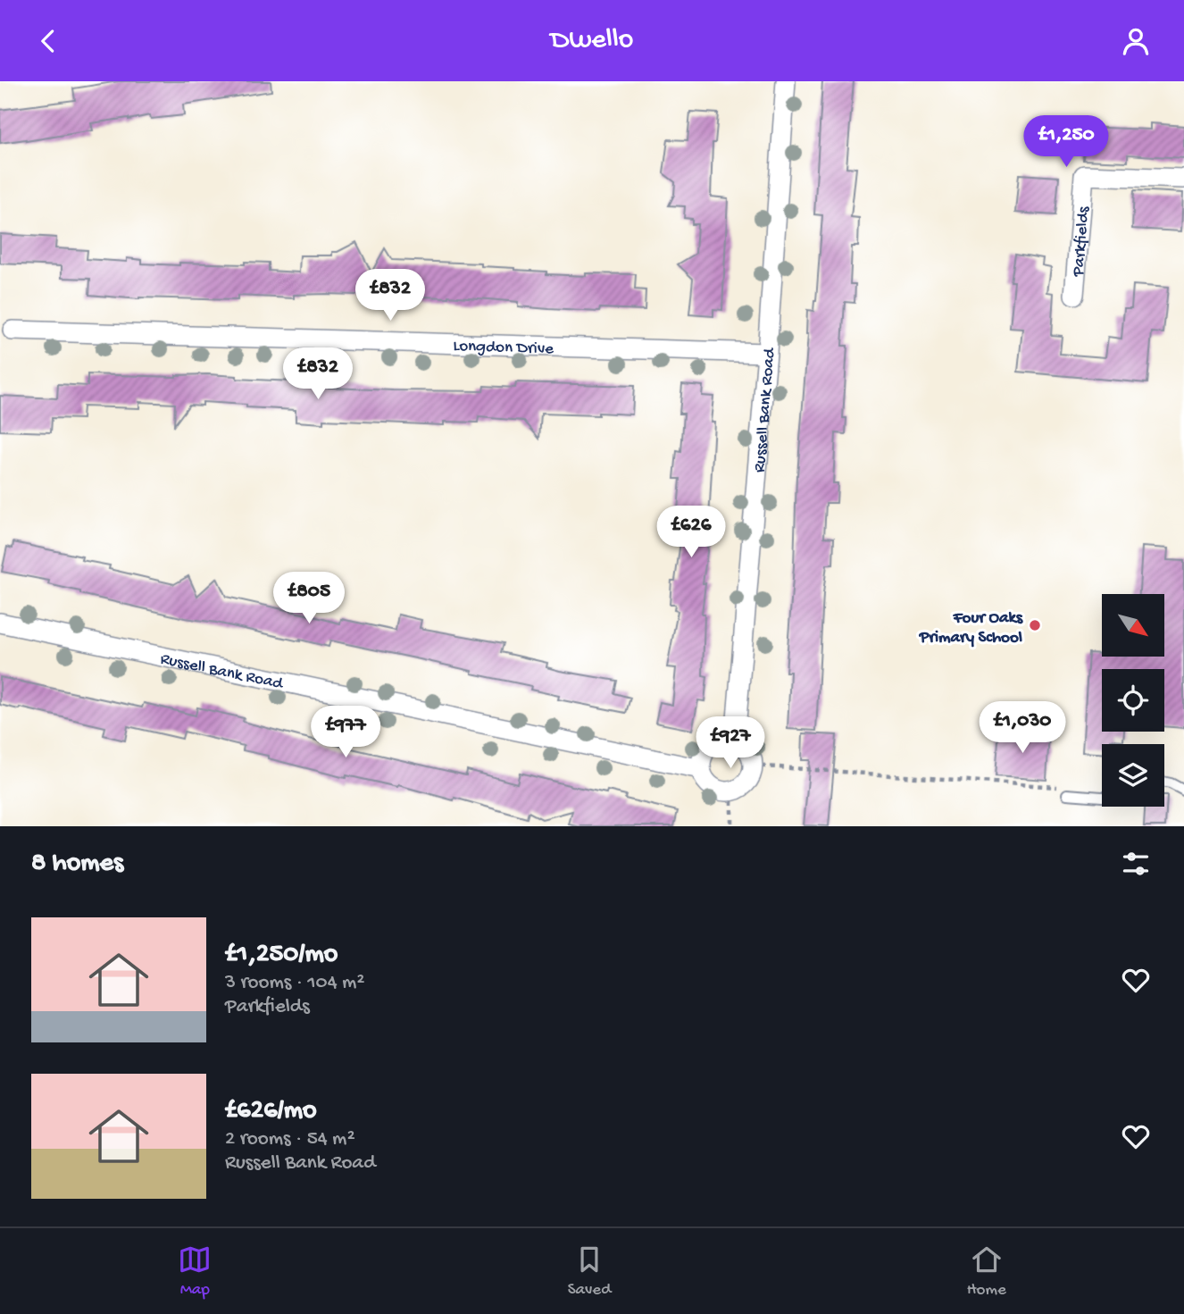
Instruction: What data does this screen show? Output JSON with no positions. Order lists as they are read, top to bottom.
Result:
{
  "streets": {
    "street": ["Parkfields", "Longdon Drive", "Russell Bank Road"]
  },
  "crossings": [
    ["Longdon Drive", "Russell Bank Road"]
  ],
  "places": ["Four Oaks Primary School"],
  "north": "bottom right",
  "page": {
    "header": "Dwello",
    "price": [
      "£1,250",
      "£832",
      "£832",
      "£626",
      "£805",
      "£1,030",
      "£977",
      "£927"
    ],
    "heading": "8 homes",
    "list": [
      {
        "name": "£1,250/mo",
        "note": "3 rooms · 104 m² · Parkfields"
      },
      {
        "name": "£626/mo",
        "note": "2 rooms · 54 m² · Russell Bank Road"
      }
    ],
    "tabs": ["Map", "Saved", "Home"]
  }
}
